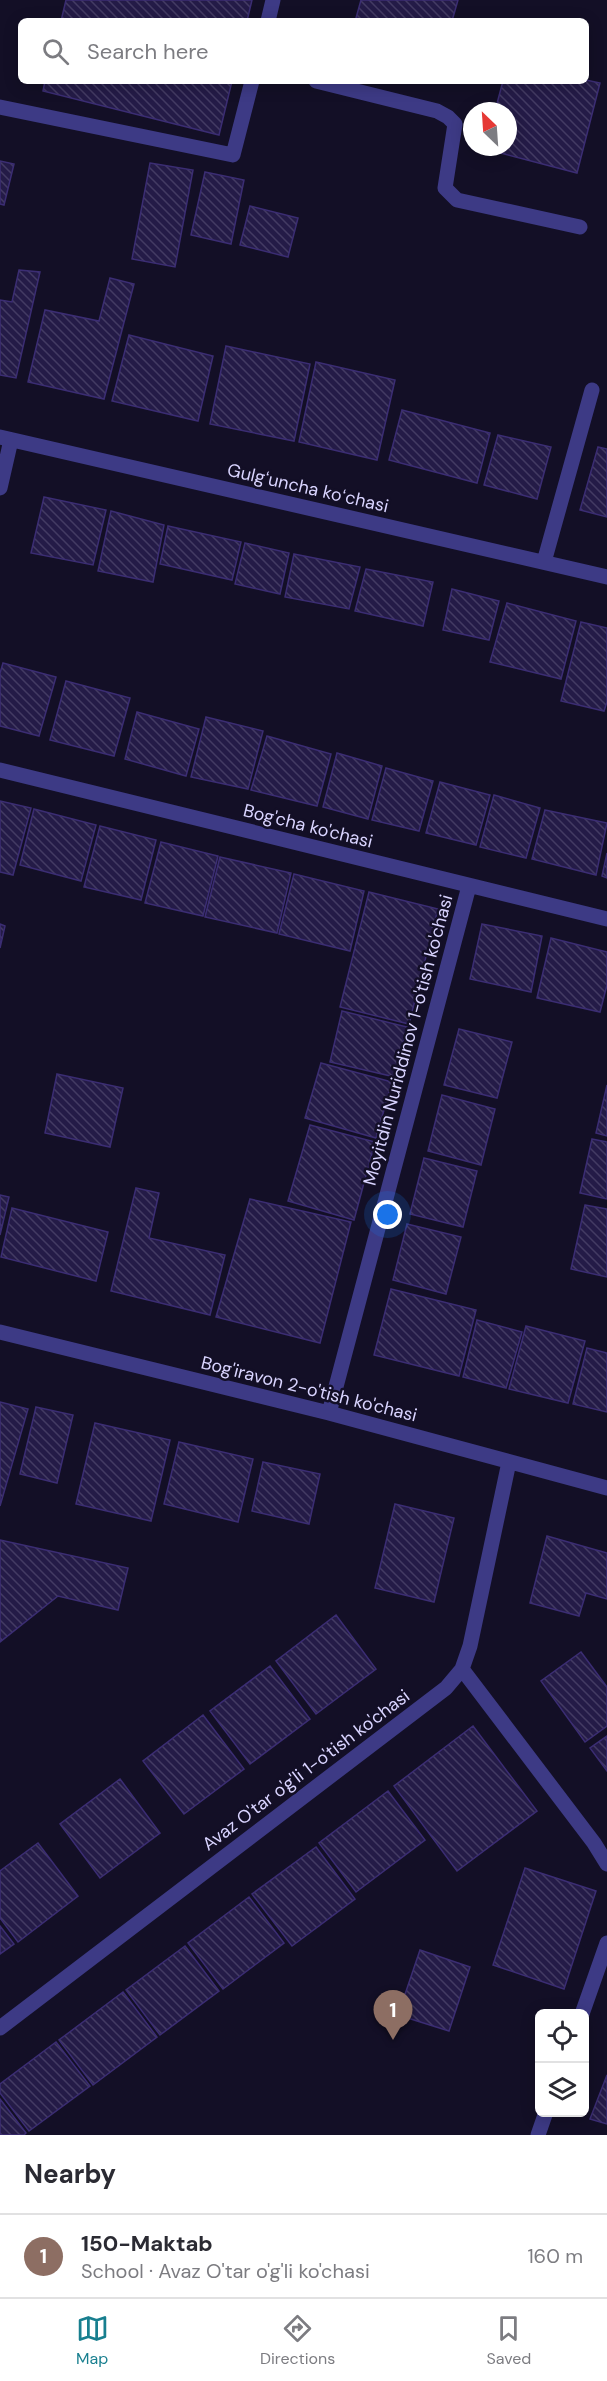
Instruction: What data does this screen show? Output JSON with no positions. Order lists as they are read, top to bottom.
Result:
{
  "streets": {
    "street": [
      "Gulgʻuncha koʻchasi",
      "Bog'cha ko'chasi",
      "Moyitdin Nuriddinov 1-o'tish ko'chasi",
      "Bog'iravon 2-o'tish ko'chasi",
      "Avaz O'tar o'g'li 1-o'tish ko'chasi"
    ]
  },
  "crossings": [
    ["Bog'cha ko'chasi", "Moyitdin Nuriddinov 1-o'tish ko'chasi"],
    ["Moyitdin Nuriddinov 1-o'tish ko'chasi", "Bog'iravon 2-o'tish ko'chasi"],
    ["Bog'iravon 2-o'tish ko'chasi", "Avaz O'tar o'g'li 1-o'tish ko'chasi"]
  ],
  "north": "top left",
  "page": {
    "search": "Search here",
    "pins": "1",
    "heading": "Nearby",
    "list": [
      {
        "mark": "1",
        "name": "150-Maktab",
        "note": "School · Avaz O'tar o'g'li ko'chasi",
        "value": "160 m"
      }
    ],
    "nav": ["Map", "Directions", "Saved"]
  }
}
